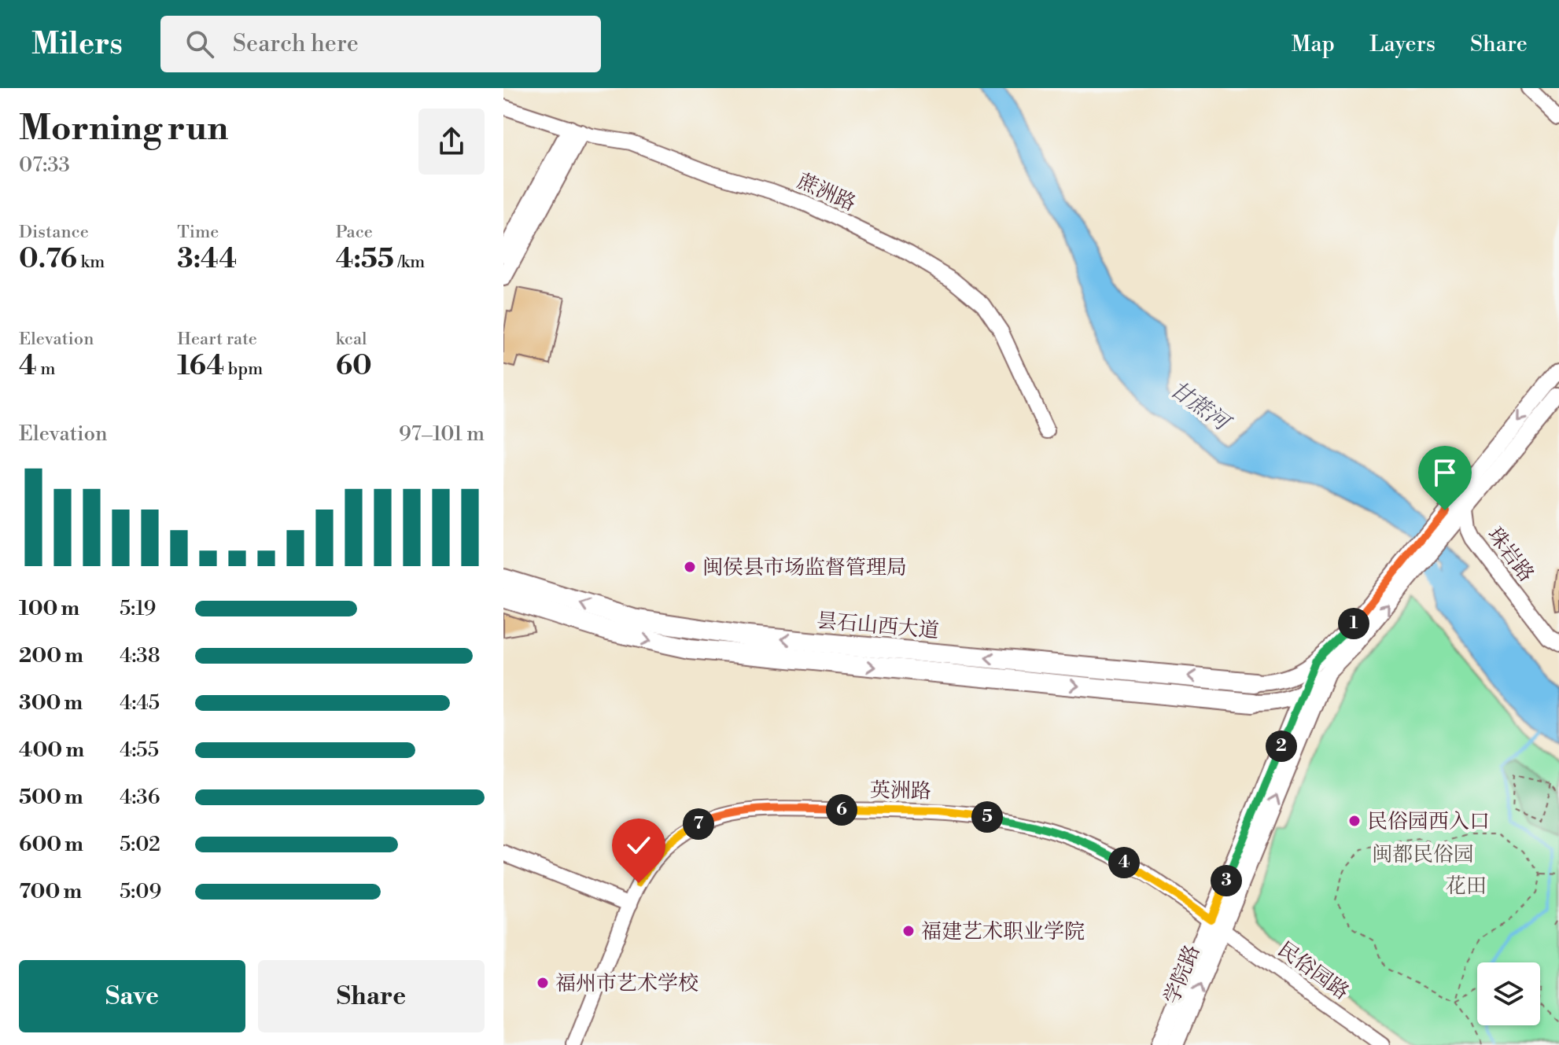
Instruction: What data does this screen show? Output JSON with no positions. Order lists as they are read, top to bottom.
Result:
{
  "streets": {
    "main road": ["昙石山西大道", "学院路"],
    "street": [
      "蔗洲路",
      "珠岩路",
      "英洲路",
      "民俗园路"
    ]
  },
  "crossings": [
    ["英洲路", "民俗园路"],
    ["英洲路", "学院路"],
    ["民俗园路", "学院路"]
  ],
  "water": ["甘蔗河"],
  "parks": ["闽都民俗园", "花田"],
  "places": [
    "闽侯县市场监督管理局",
    "民俗园西入口",
    "福建艺术职业学院",
    "福州市艺术学校"
  ],
  "page": {
    "header": "Milers",
    "search": "Search here",
    "nav": ["Map", "Layers", "Share"],
    "heading": ["Morning run", "07:33"],
    "stats": [
      ["Distance", "0.76 km"],
      ["Time", "3:44"],
      ["Pace", "4:55 /km"],
      ["Elevation", "4 m"],
      ["Heart rate", "164 bpm"],
      ["kcal", "60"]
    ],
    "chart": ["Elevation", "97–101 m"],
    "list": [
      {
        "name": "100 m",
        "note": "5:19"
      },
      {
        "name": "200 m",
        "note": "4:38"
      },
      {
        "name": "300 m",
        "note": "4:45"
      },
      {
        "name": "400 m",
        "note": "4:55"
      },
      {
        "name": "500 m",
        "note": "4:36"
      },
      {
        "name": "600 m",
        "note": "5:02"
      },
      {
        "name": "700 m",
        "note": "5:09"
      }
    ],
    "pins": [
      "1",
      "2",
      "6",
      "5",
      "7",
      "4",
      "3"
    ],
    "buttons": ["Save", "Share"]
  }
}
